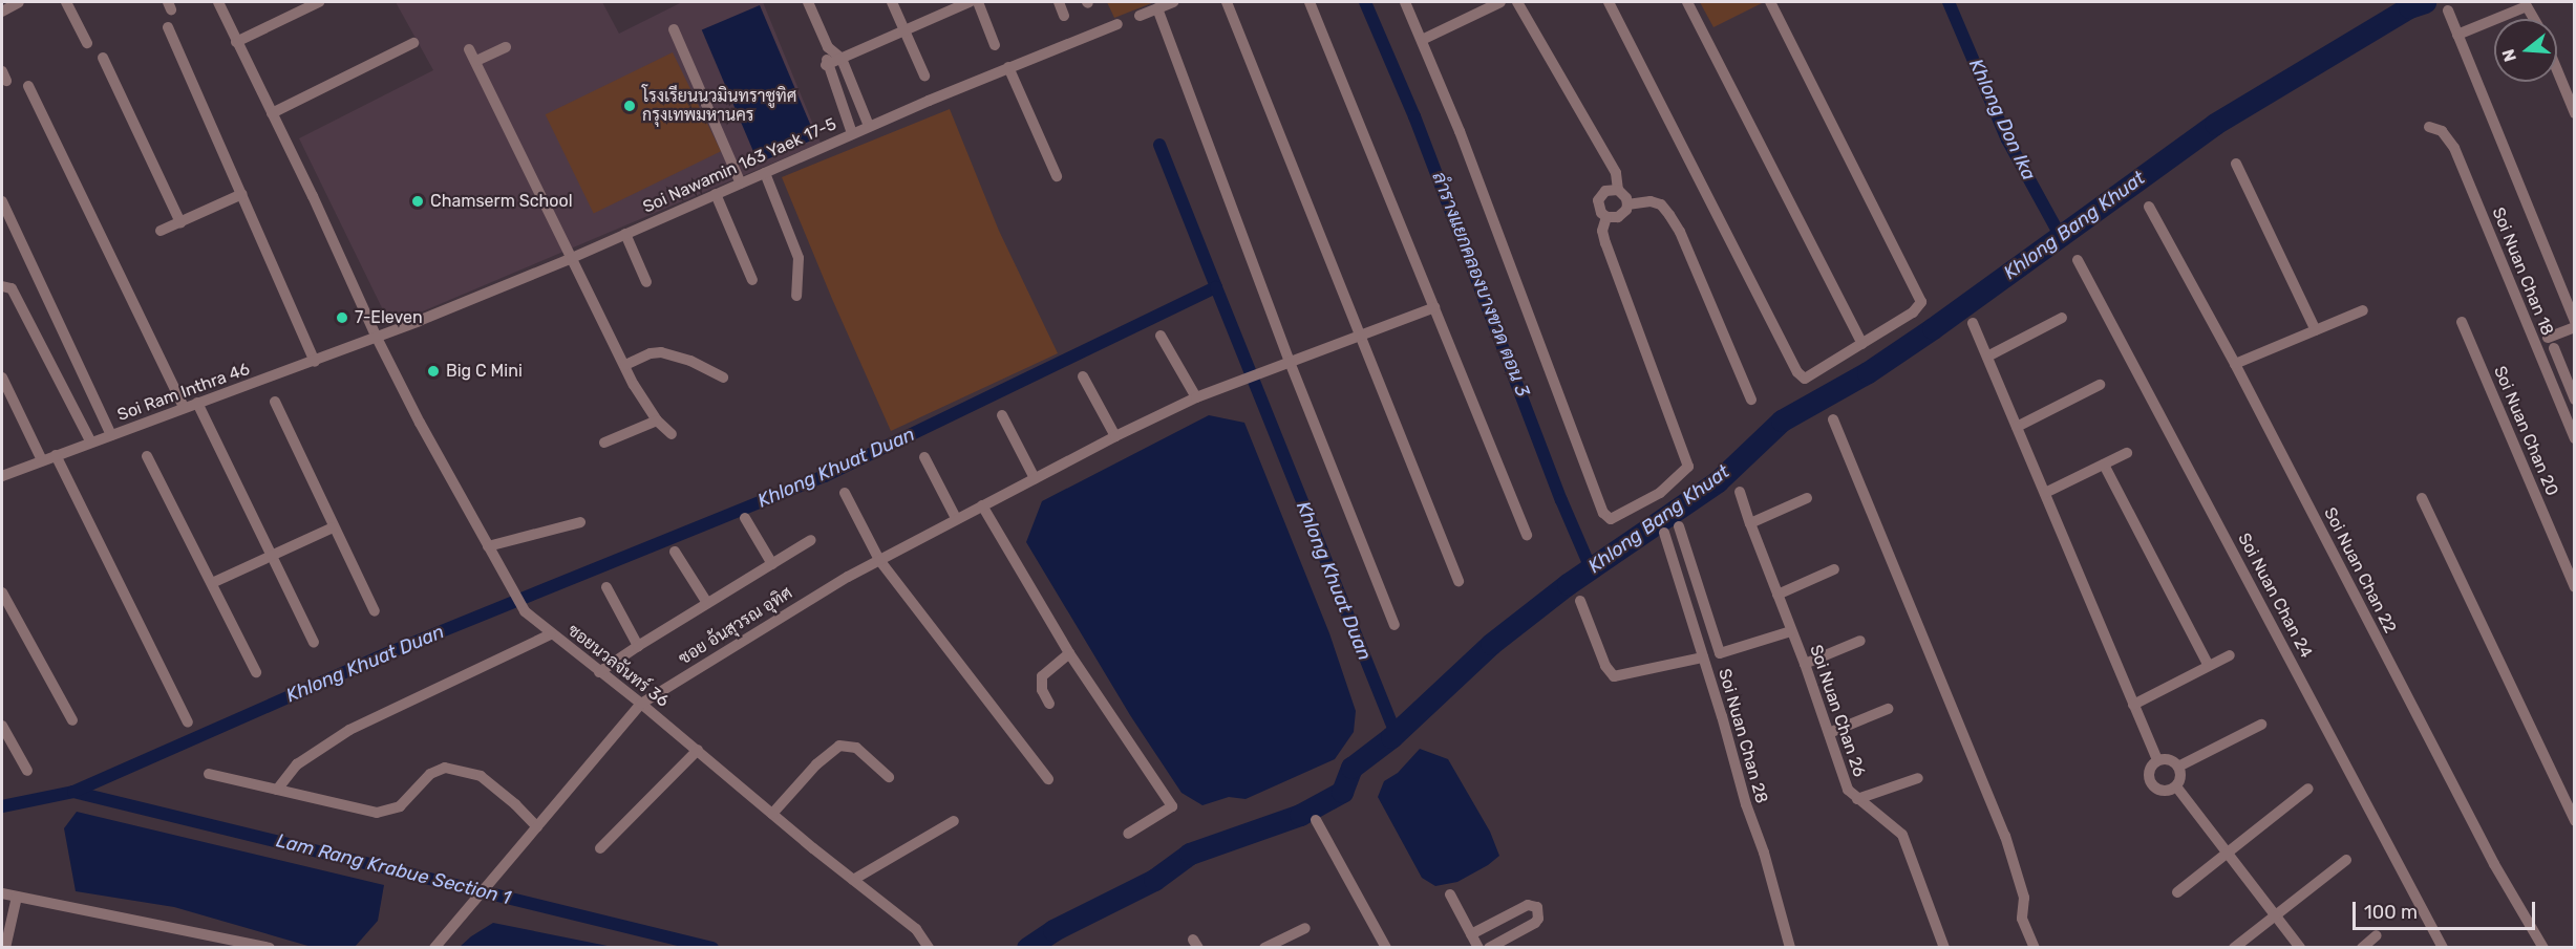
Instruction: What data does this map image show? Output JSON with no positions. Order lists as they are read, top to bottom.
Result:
{
  "streets": {
    "street": [
      "Soi Nawamin 163 Yaek 17-5",
      "Soi Nuan Chan 18",
      "Soi Ram Inthra 46",
      "Soi Nuan Chan 20",
      "Soi Nuan Chan 22",
      "Soi Nuan Chan 24",
      "ซอย อ้นสุวรณ อุทิศ",
      "ซอยนวลจันทร์ 36",
      "Soi Nuan Chan 26",
      "Soi Nuan Chan 28"
    ]
  },
  "crossings": [
    ["Soi Nawamin 163 Yaek 17-5", "Soi Ram Inthra 46"],
    ["Soi Nawamin 163 Yaek 17-5", "ซอยนวลจันทร์ 36"],
    ["Soi Ram Inthra 46", "ซอยนวลจันทร์ 36"],
    ["ซอย อ้นสุวรณ อุทิศ", "ซอยนวลจันทร์ 36"]
  ],
  "water": [
    "Khlong Don Ika",
    "Khlong Bang Khuat",
    "ลำรางแยกคลองบางขวด ตอน 3",
    "Khlong Khuat Duan",
    "Lam Rang Krabue Section 1"
  ],
  "places": [
    "โรงเรียนนวมินทราชูทิศ กรุงเทพมหานคร",
    "Chamserm School",
    "7-Eleven",
    "Big C Mini"
  ],
  "scale_bar": "100 m",
  "north": "left"
}
